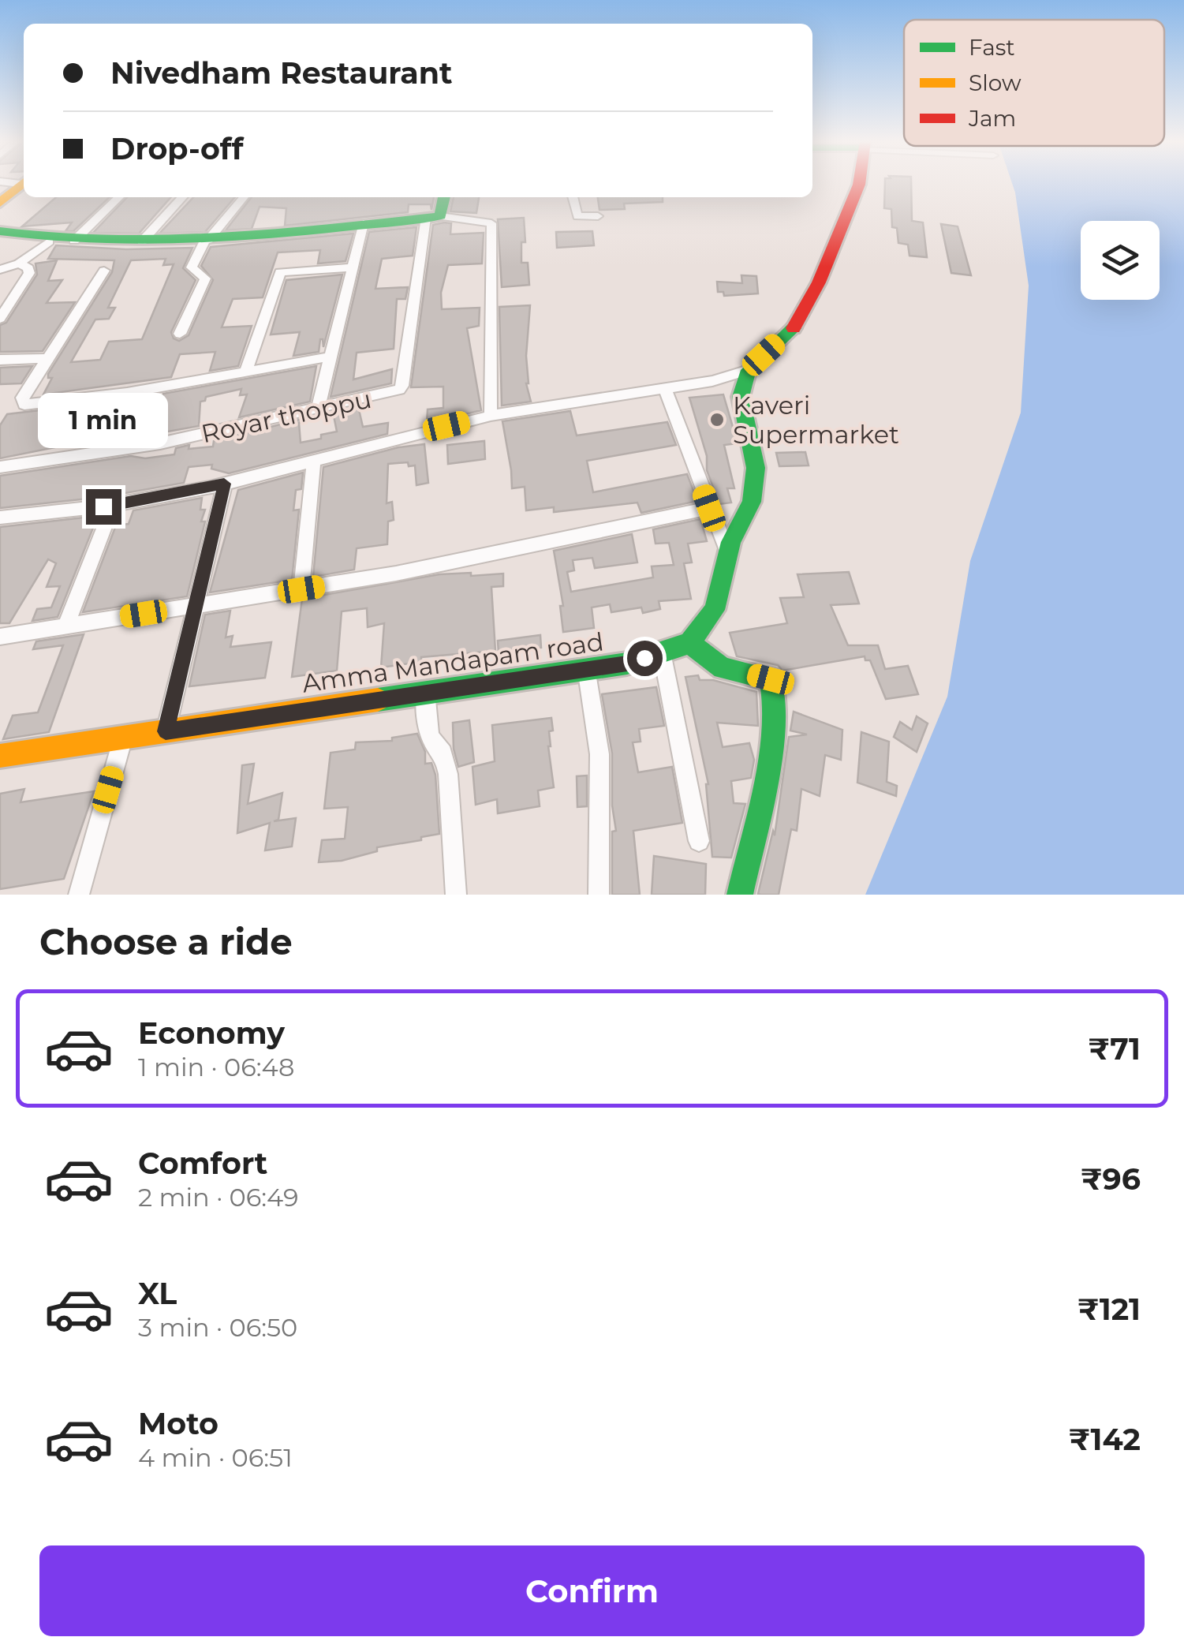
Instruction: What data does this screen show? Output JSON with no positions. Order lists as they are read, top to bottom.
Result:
{
  "streets": {
    "main road": ["Amma Mandapam road"],
    "street": ["Royar thoppu"]
  },
  "places": ["Kaveri Supermarket"],
  "legend": ["Fast", "Slow", "Jam"],
  "page": {
    "banner": ["Nivedham Restaurant", "Drop-off"],
    "bubble": "1 min",
    "heading": "Choose a ride",
    "list": [
      {
        "name": "Economy",
        "note": "1 min · 06:48",
        "value": "₹71"
      },
      {
        "name": "Comfort",
        "note": "2 min · 06:49",
        "value": "₹96"
      },
      {
        "name": "XL",
        "note": "3 min · 06:50",
        "value": "₹121"
      },
      {
        "name": "Moto",
        "note": "4 min · 06:51",
        "value": "₹142"
      }
    ],
    "buttons": "Confirm"
  }
}
